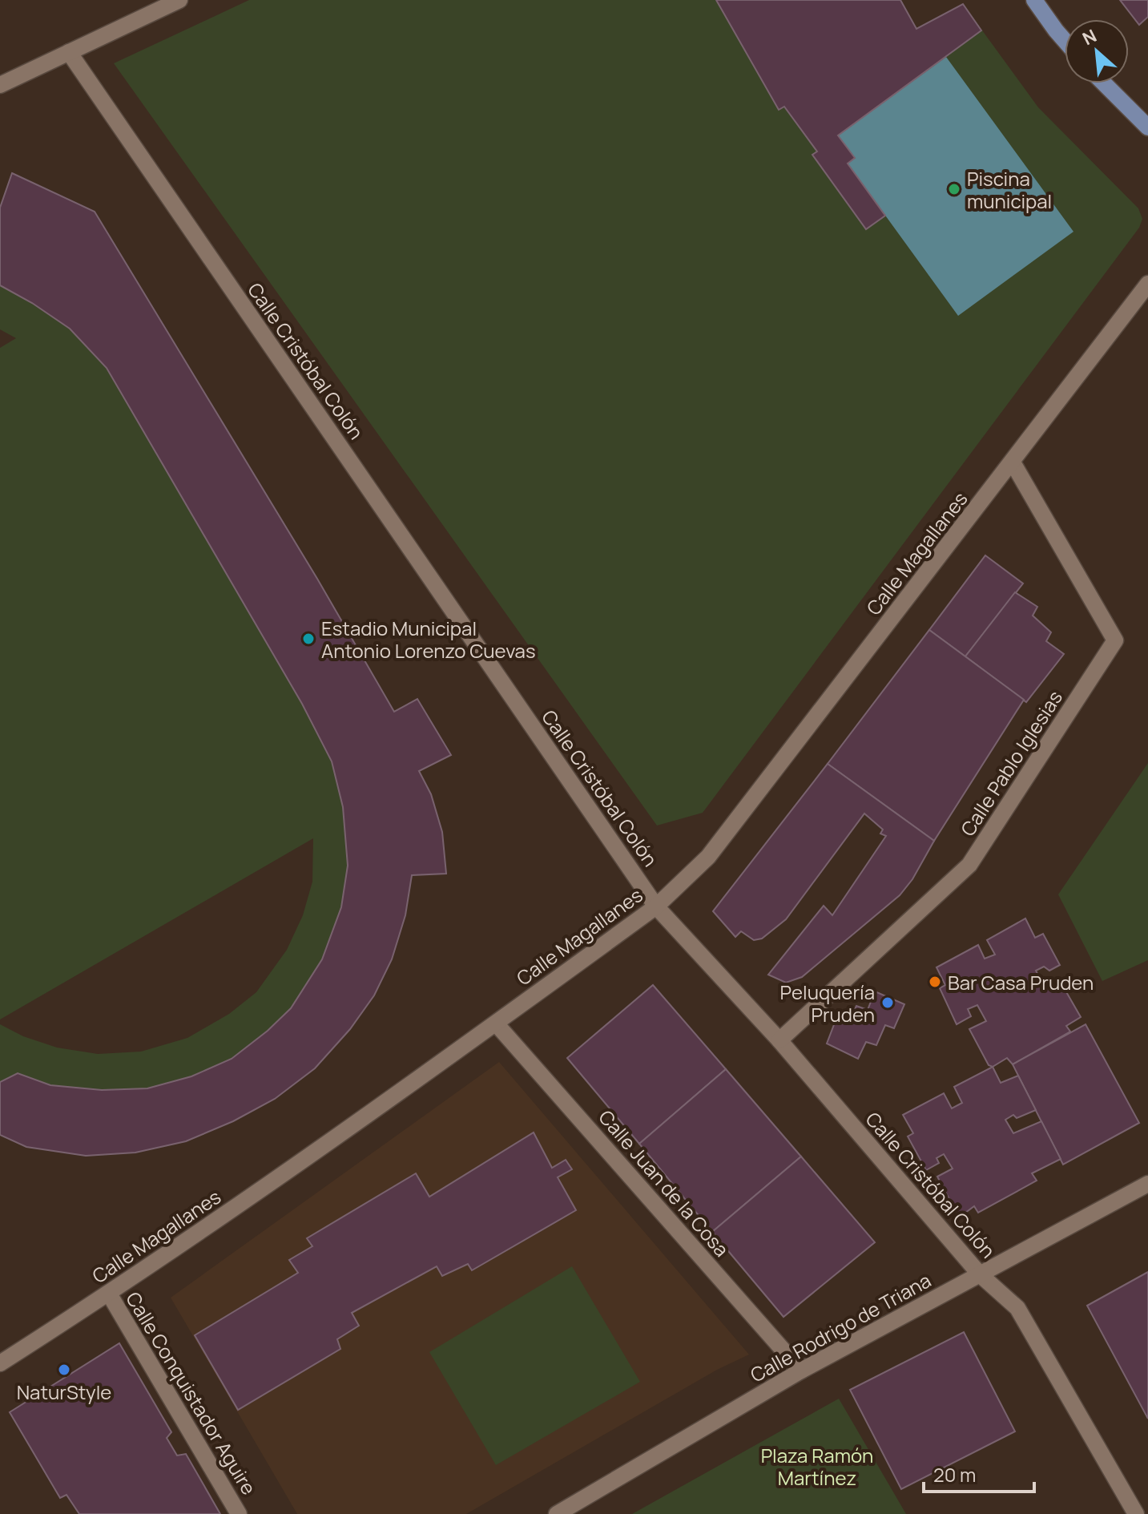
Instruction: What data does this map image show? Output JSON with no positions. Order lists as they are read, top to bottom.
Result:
{
  "streets": {
    "street": [
      "Calle Cristóbal Colón",
      "Calle Magallanes",
      "Calle Pablo Iglesias",
      "Calle Juan de la Cosa",
      "Calle Rodrigo de Triana",
      "Calle Conquistador Aguire"
    ]
  },
  "crossings": [
    ["Calle Cristóbal Colón", "Calle Magallanes"],
    ["Calle Cristóbal Colón", "Calle Pablo Iglesias"],
    ["Calle Cristóbal Colón", "Calle Rodrigo de Triana"],
    ["Calle Magallanes", "Calle Pablo Iglesias"],
    ["Calle Magallanes", "Calle Juan de la Cosa"],
    ["Calle Magallanes", "Calle Conquistador Aguire"],
    ["Calle Juan de la Cosa", "Calle Rodrigo de Triana"]
  ],
  "parks": ["Plaza Ramón Martínez"],
  "places": [
    "Piscina municipal",
    "Estadio Municipal Antonio Lorenzo Cuevas",
    "Bar Casa Pruden",
    "Peluquería Pruden",
    "NaturStyle"
  ],
  "scale_bar": "20 m",
  "north": "top left"
}
